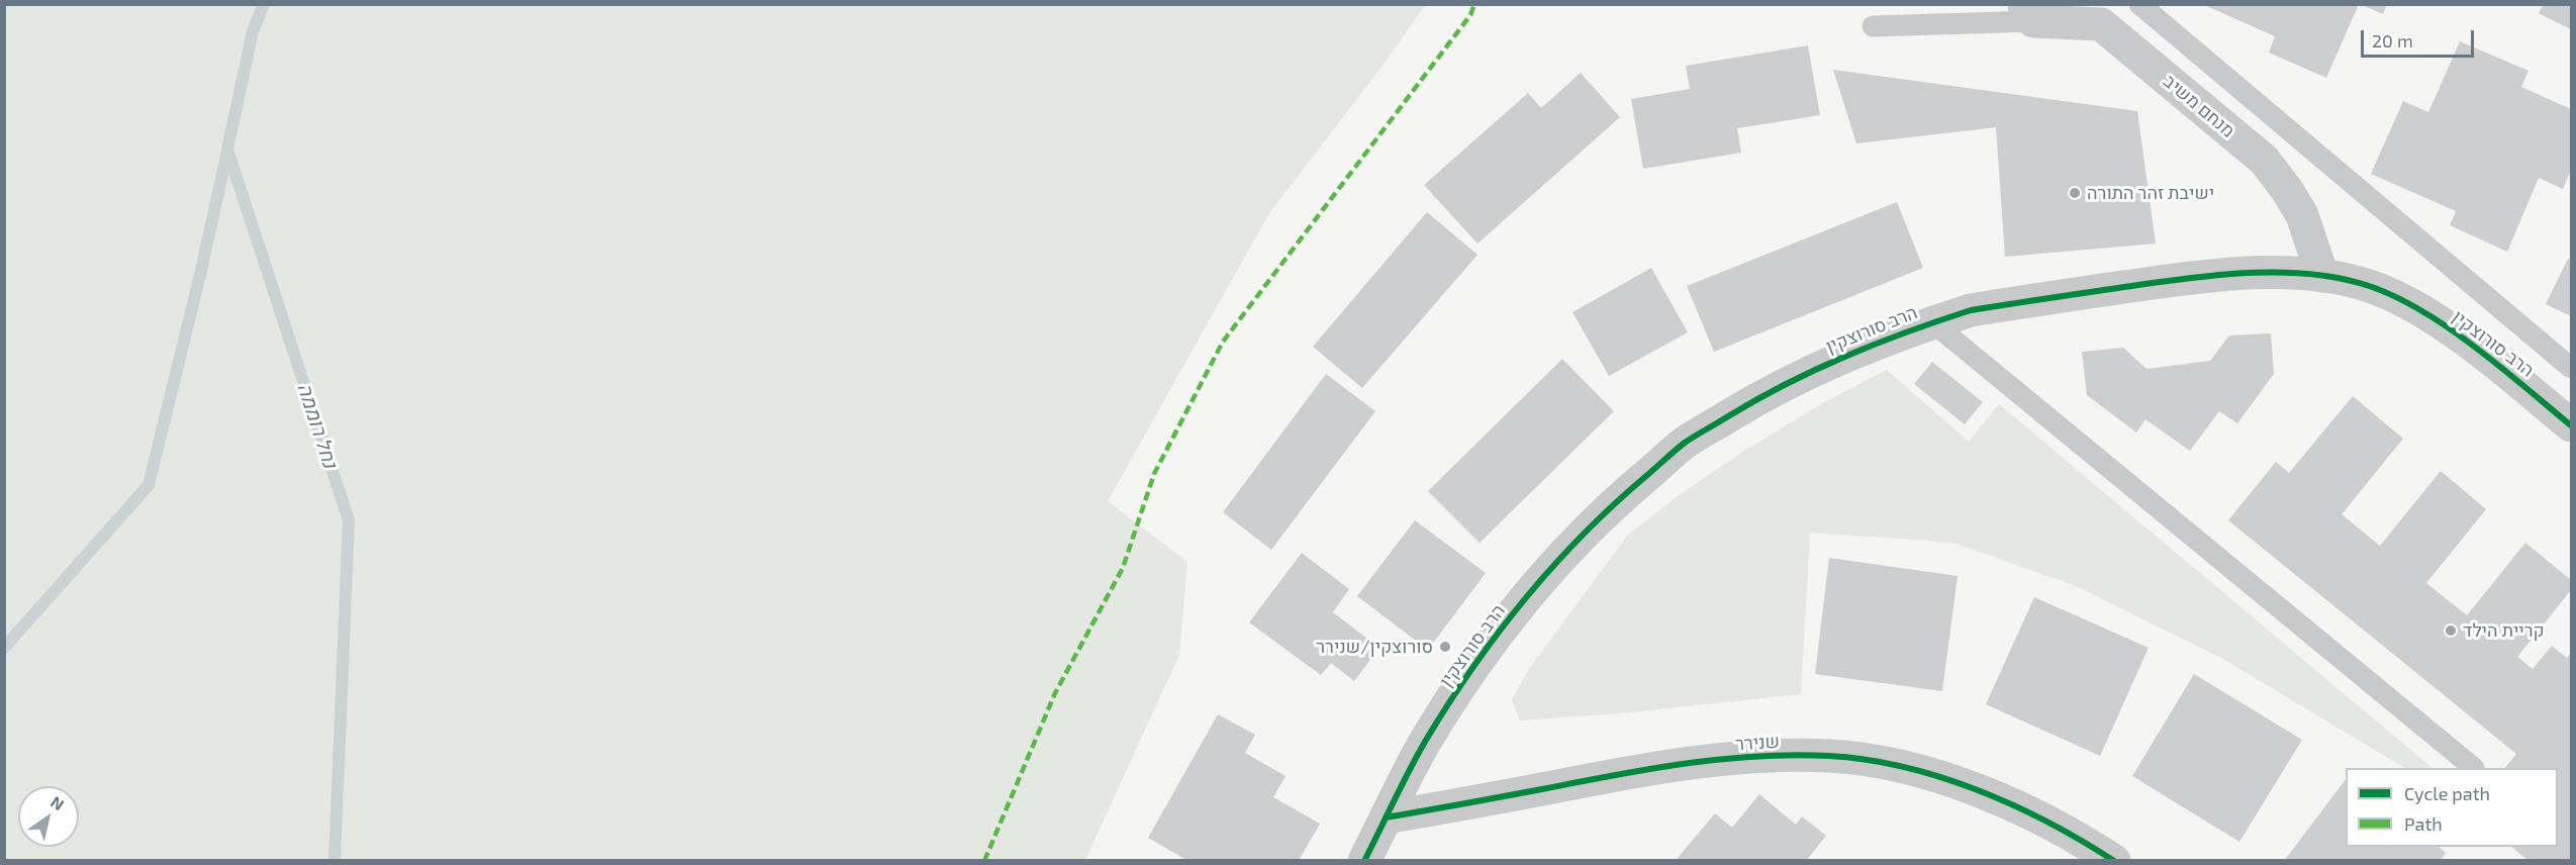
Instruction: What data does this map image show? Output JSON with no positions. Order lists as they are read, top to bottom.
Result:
{
  "streets": {
    "street": ["מנחם משיב", "הרב סורוצקין", "שנירר"]
  },
  "crossings": [
    ["מנחם משיב", "הרב סורוצקין"],
    ["הרב סורוצקין", "שנירר"]
  ],
  "water": ["נחל רוממה"],
  "places": ["ישיבת זהר התורה", "קריית הילד", "סורוצקין/שנירר"],
  "legend": ["Cycle path", "Path"],
  "scale_bar": "20 m",
  "north": "top right"
}
